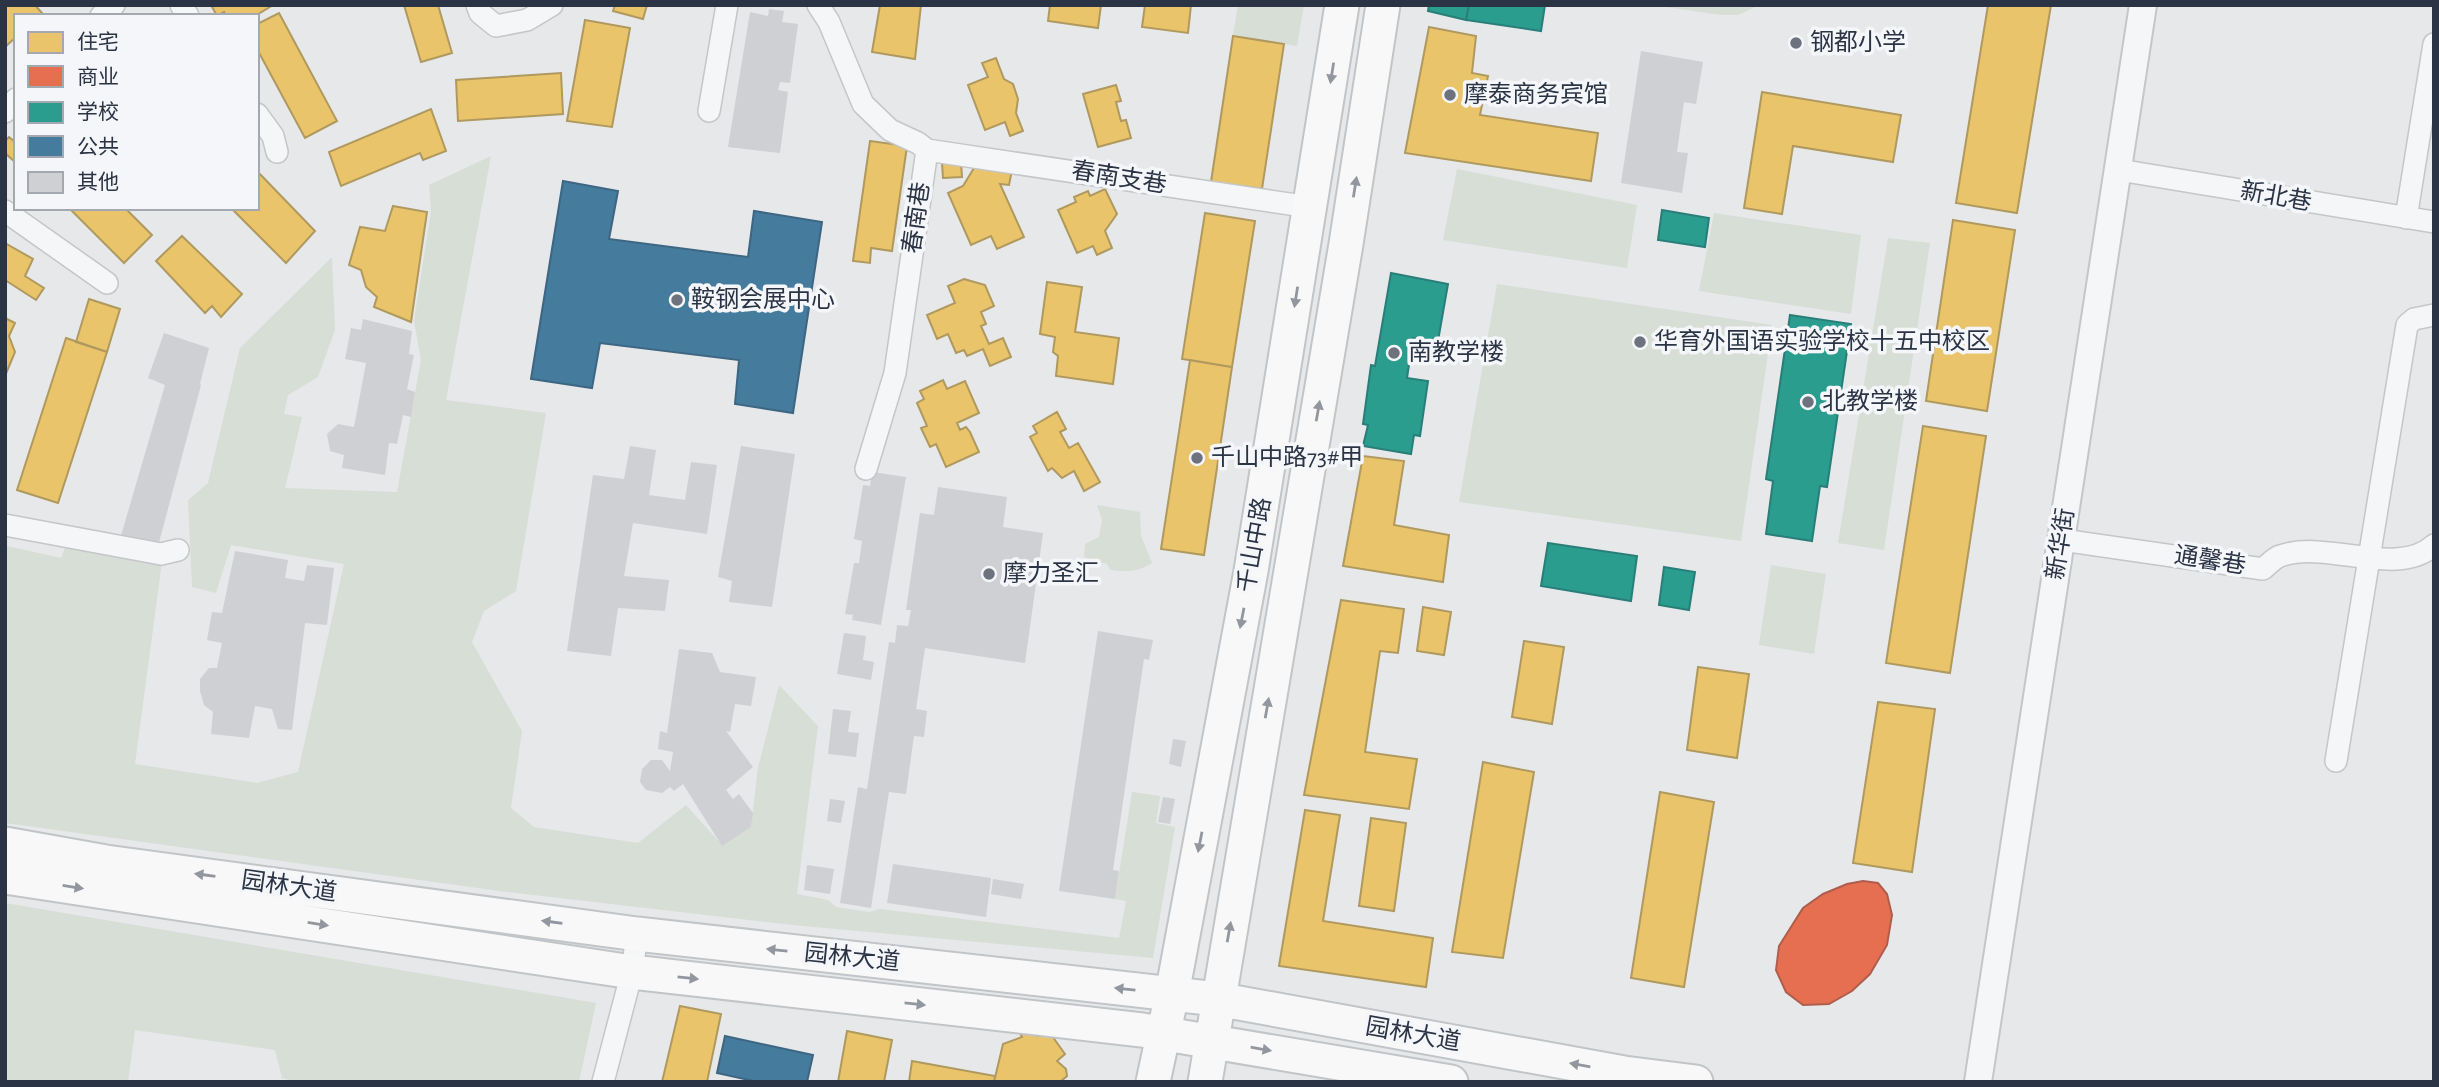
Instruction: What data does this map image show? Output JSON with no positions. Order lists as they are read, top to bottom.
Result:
{
  "streets": {
    "main road": ["千山中路", "园林大道"],
    "street": [
      "春南支巷",
      "新北巷",
      "春南巷",
      "新华街",
      "通馨巷"
    ]
  },
  "crossings": [
    ["春南支巷", "春南巷"],
    ["春南支巷", "千山中路"],
    ["新北巷", "新华街"],
    ["新华街", "通馨巷"],
    ["千山中路", "园林大道"]
  ],
  "places": [
    "钢都小学",
    "摩泰商务宾馆",
    "鞍钢会展中心",
    "华育外国语实验学校十五中校区",
    "南教学楼",
    "北教学楼",
    "千山中路73#甲",
    "摩力圣汇"
  ],
  "legend": [
    "住宅",
    "商业",
    "学校",
    "公共",
    "其他"
  ]
}
